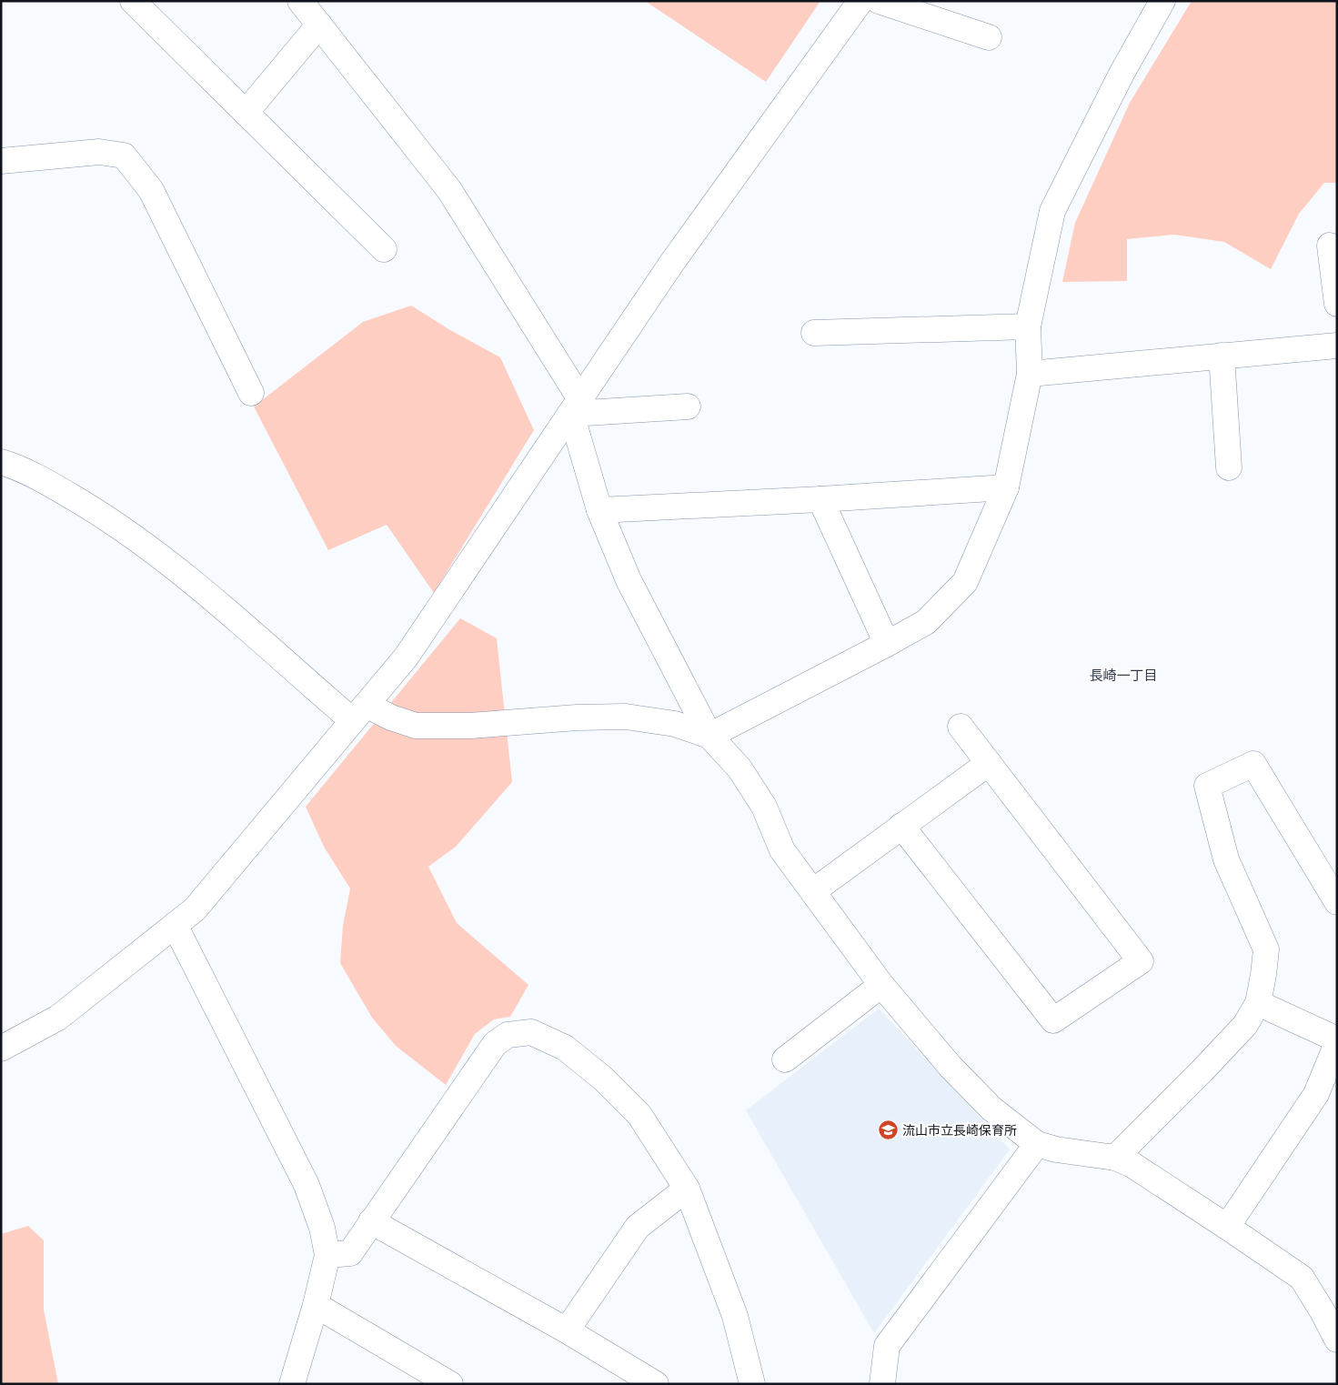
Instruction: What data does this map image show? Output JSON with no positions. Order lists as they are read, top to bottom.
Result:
{
  "districts": ["長崎一丁目"],
  "places": {
    "school or university": ["流山市立長崎保育所"]
  }
}
